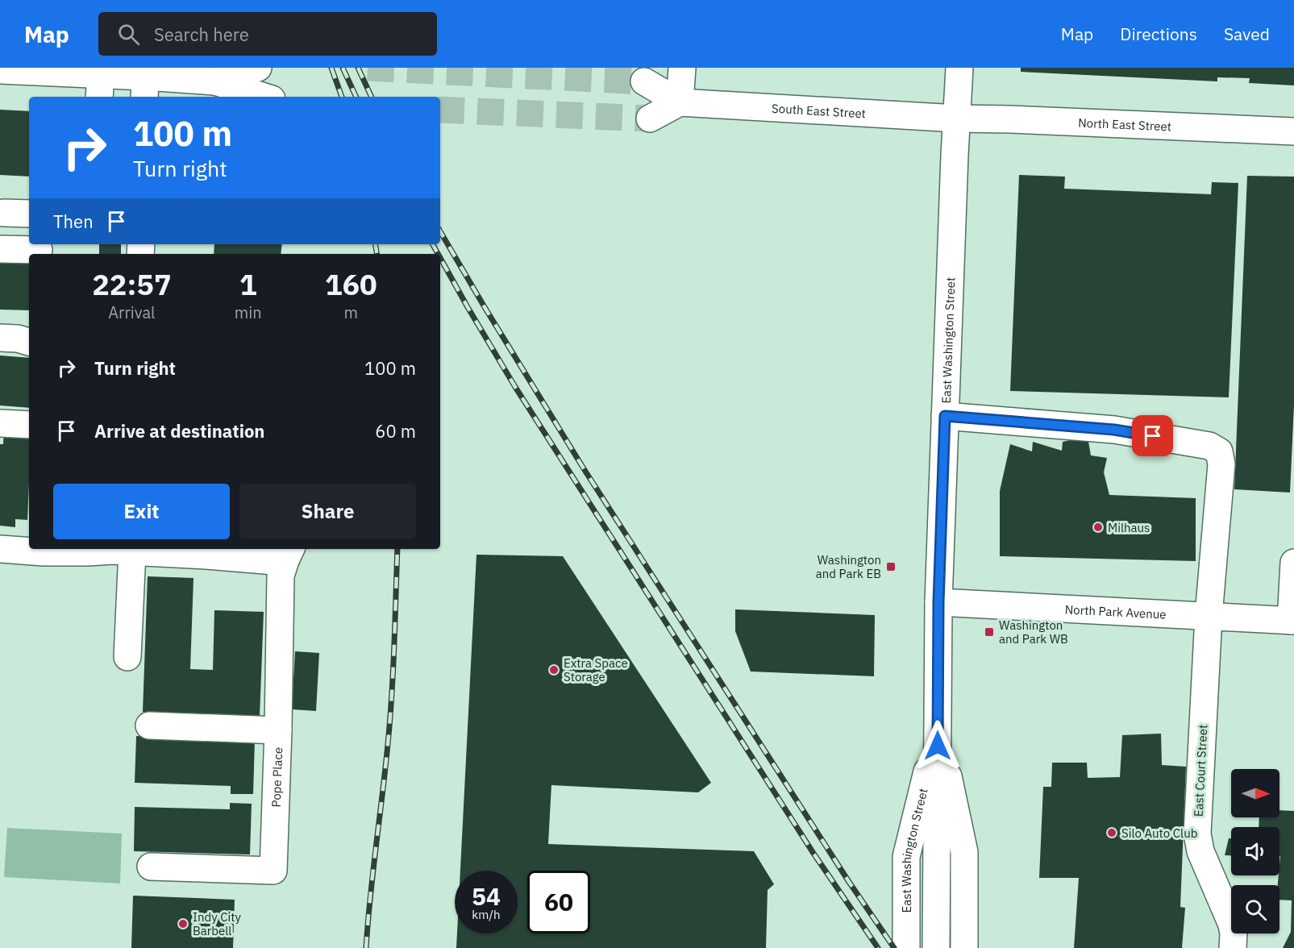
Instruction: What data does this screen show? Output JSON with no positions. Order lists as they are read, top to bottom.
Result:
{
  "streets": {
    "main road": [
      "South East Street",
      "North East Street",
      "East Washington Street",
      "North Park Avenue",
      "East Court Street",
      "Pope Place"
    ]
  },
  "crossings": [
    ["South East Street", "North East Street"],
    ["South East Street", "East Washington Street"],
    ["North East Street", "East Washington Street"],
    ["East Washington Street", "North Park Avenue"],
    ["East Washington Street", "East Court Street"],
    ["North Park Avenue", "East Court Street"]
  ],
  "places": {
    "other": [
      "Milhaus",
      "Extra Space Storage",
      "Silo Auto Club",
      "Indy City Barbell"
    ],
    "transit": ["Washington and Park EB", "Washington and Park WB"]
  },
  "north": "right",
  "page": {
    "header": "Map",
    "search": "Search here",
    "nav": ["Map", "Directions", "Saved"],
    "turn": ["100 m", "Turn right"],
    "then": "Then",
    "eta": [
      "22:57",
      "Arrival",
      "1",
      "min",
      "160",
      "m"
    ],
    "list": [
      {
        "name": "Turn right",
        "value": "100 m"
      },
      {
        "name": "Arrive at destination",
        "value": "60 m"
      }
    ],
    "buttons": ["Exit", "Share"],
    "speed": "54 km/h",
    "limit": "60"
  }
}
